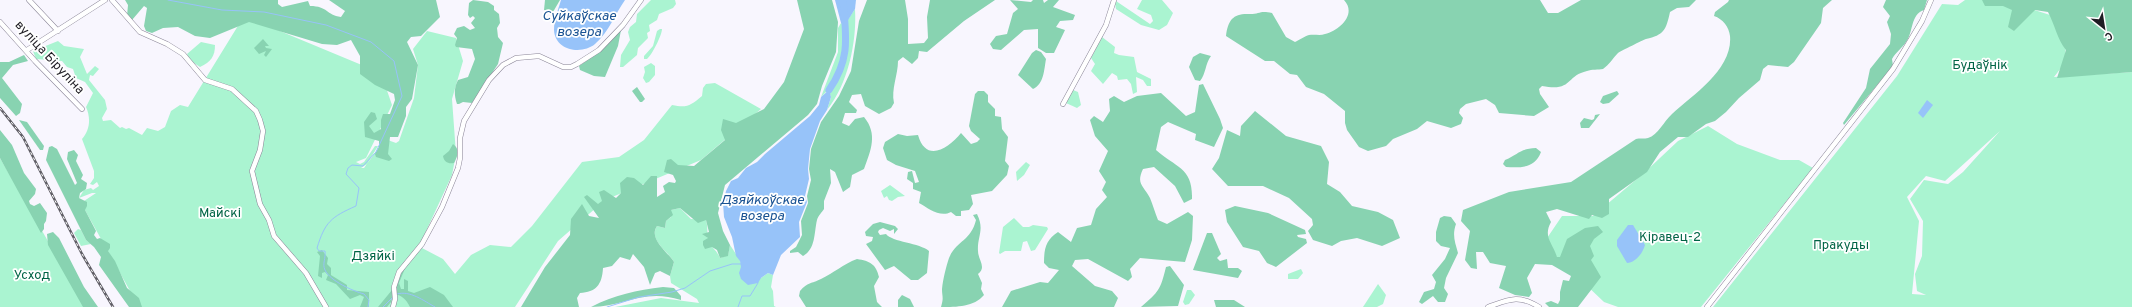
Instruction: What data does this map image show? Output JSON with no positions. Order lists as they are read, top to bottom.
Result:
{
  "streets": {
    "street": ["вуліца Біруліна"]
  },
  "water": ["Суйкаўскае возера", "Дзяйкоўскае возера"],
  "parks": [
    "Будаўнік",
    "Майскі",
    "Кіравец-2",
    "Пракуды",
    "Дзяйкі",
    "Усход"
  ],
  "north": "bottom right"
}
